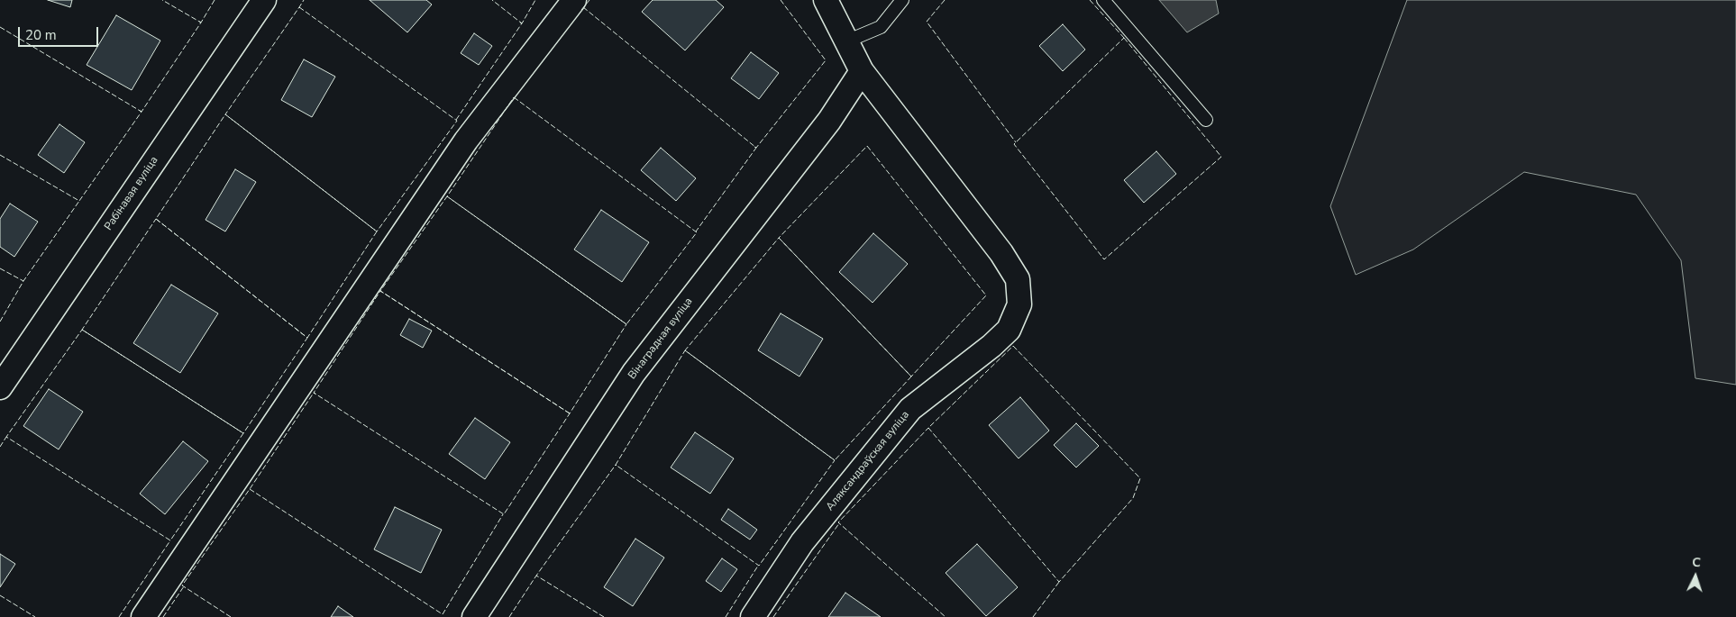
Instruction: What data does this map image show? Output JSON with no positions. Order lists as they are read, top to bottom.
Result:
{
  "streets": {
    "street": ["Рабінавая вуліца", "Вінаградная вуліца", "Аляксандраўская вуліца"]
  },
  "crossings": [
    ["Вінаградная вуліца", "Аляксандраўская вуліца"]
  ],
  "scale_bar": "20 m",
  "north": "top"
}
